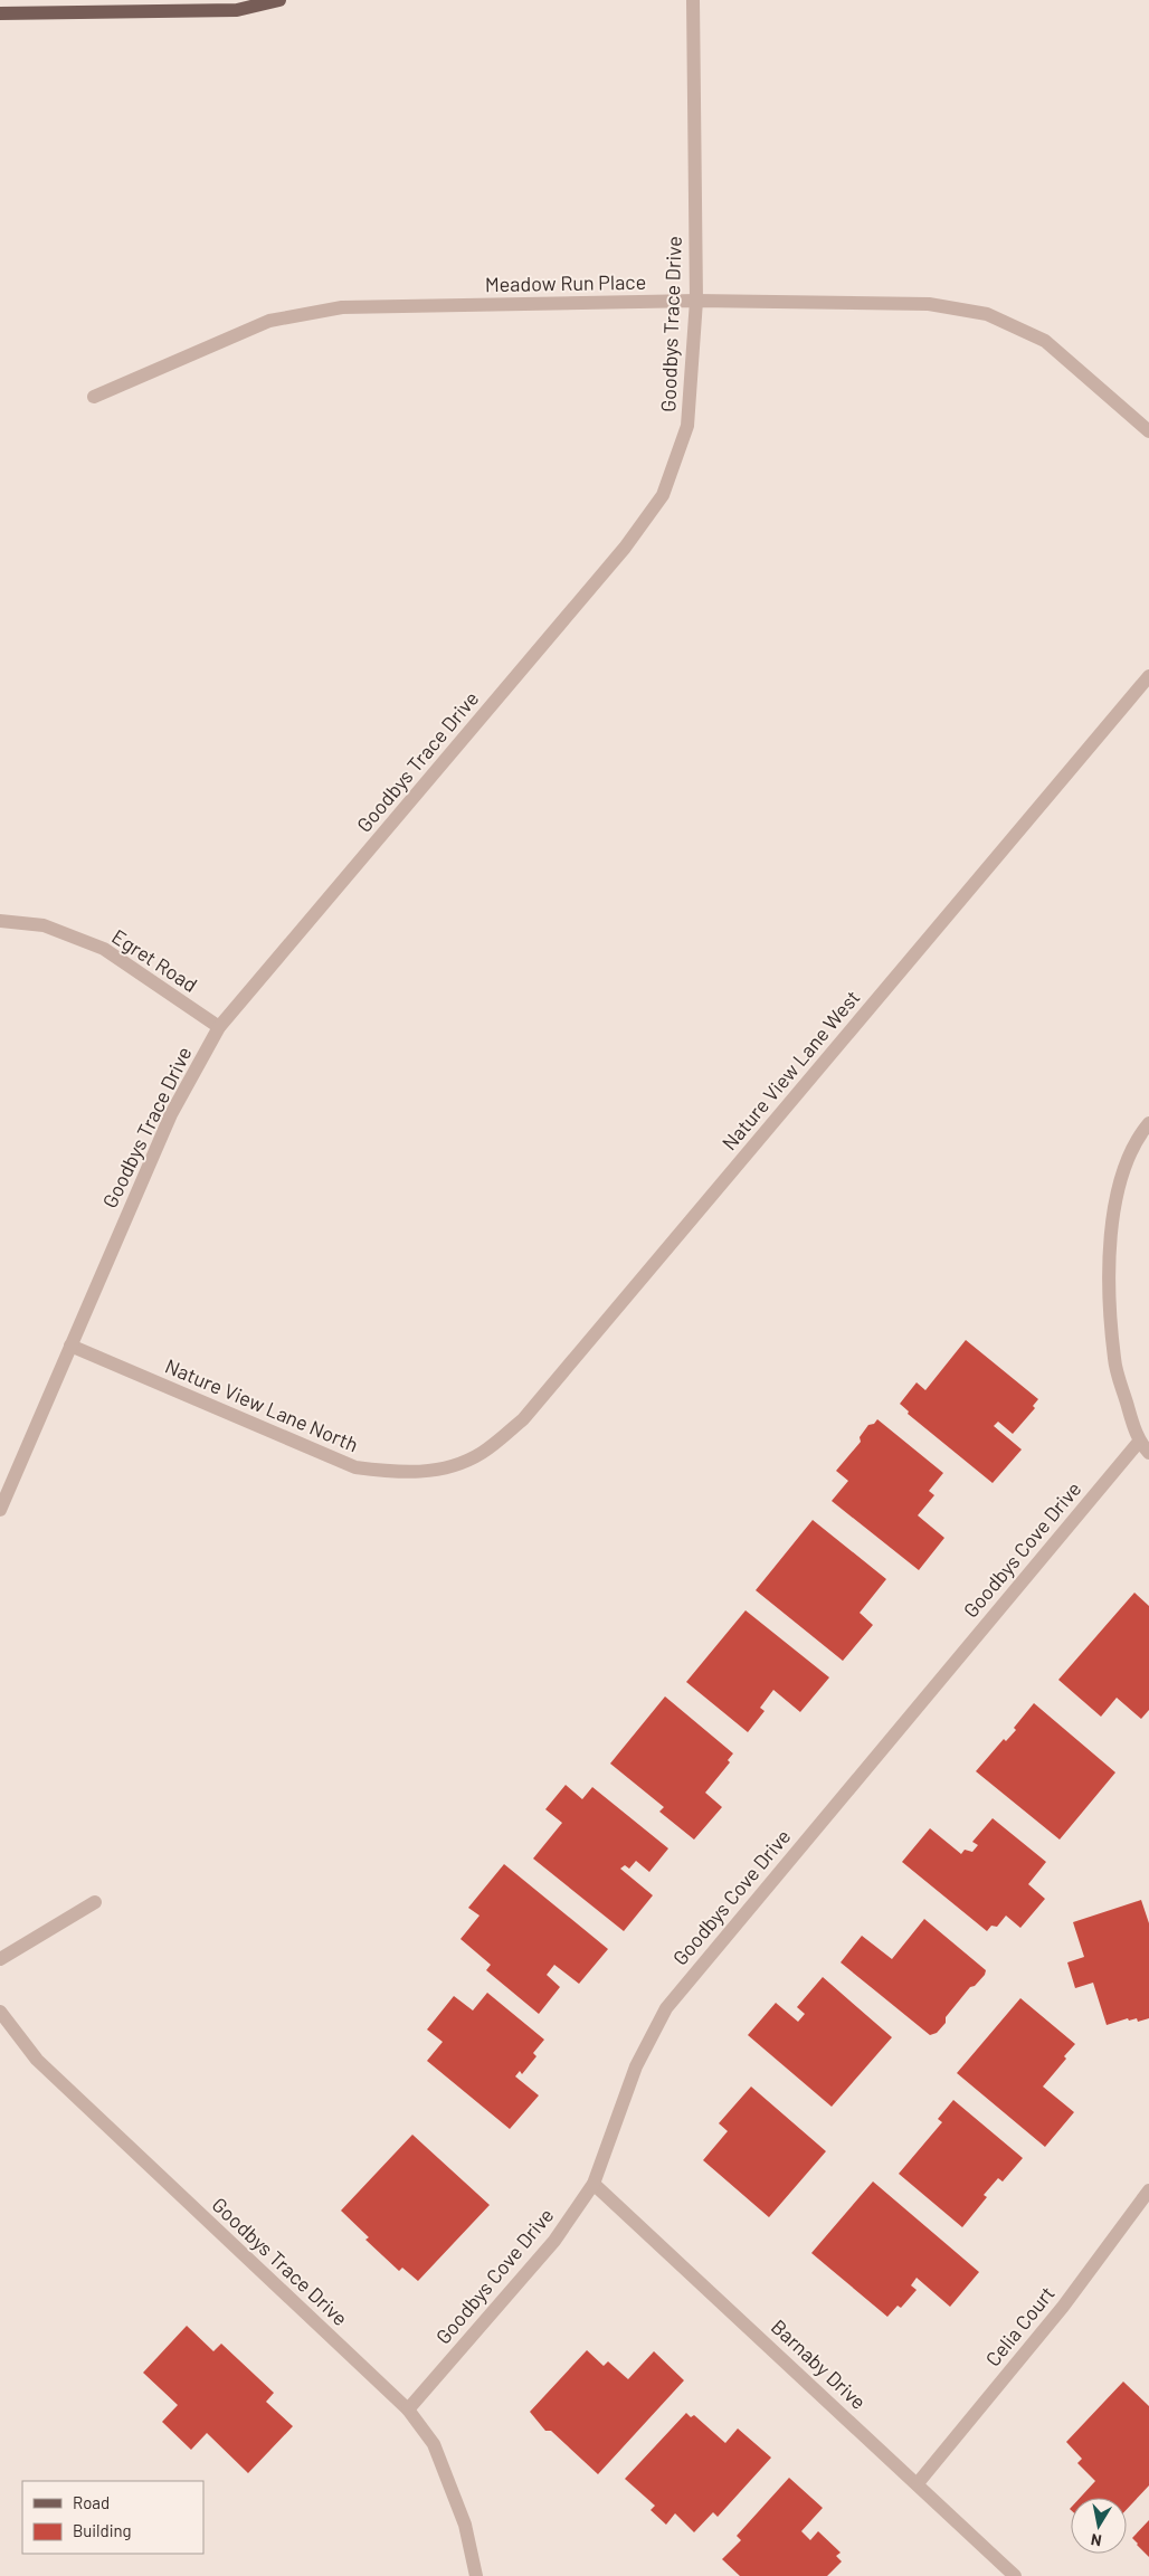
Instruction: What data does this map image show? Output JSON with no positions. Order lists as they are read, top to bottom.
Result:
{
  "streets": {
    "street": [
      "Meadow Run Place",
      "Goodbys Trace Drive",
      "Egret Road",
      "Nature View Lane West",
      "Nature View Lane North",
      "Goodbys Cove Drive",
      "Celia Court",
      "Barnaby Drive"
    ]
  },
  "crossings": [
    ["Meadow Run Place", "Goodbys Trace Drive"],
    ["Goodbys Trace Drive", "Egret Road"],
    ["Goodbys Trace Drive", "Nature View Lane North"],
    ["Goodbys Trace Drive", "Goodbys Cove Drive"],
    ["Nature View Lane West", "Nature View Lane North"],
    ["Goodbys Cove Drive", "Barnaby Drive"],
    ["Celia Court", "Barnaby Drive"]
  ],
  "legend": ["Road", "Building"],
  "north": "bottom"
}
